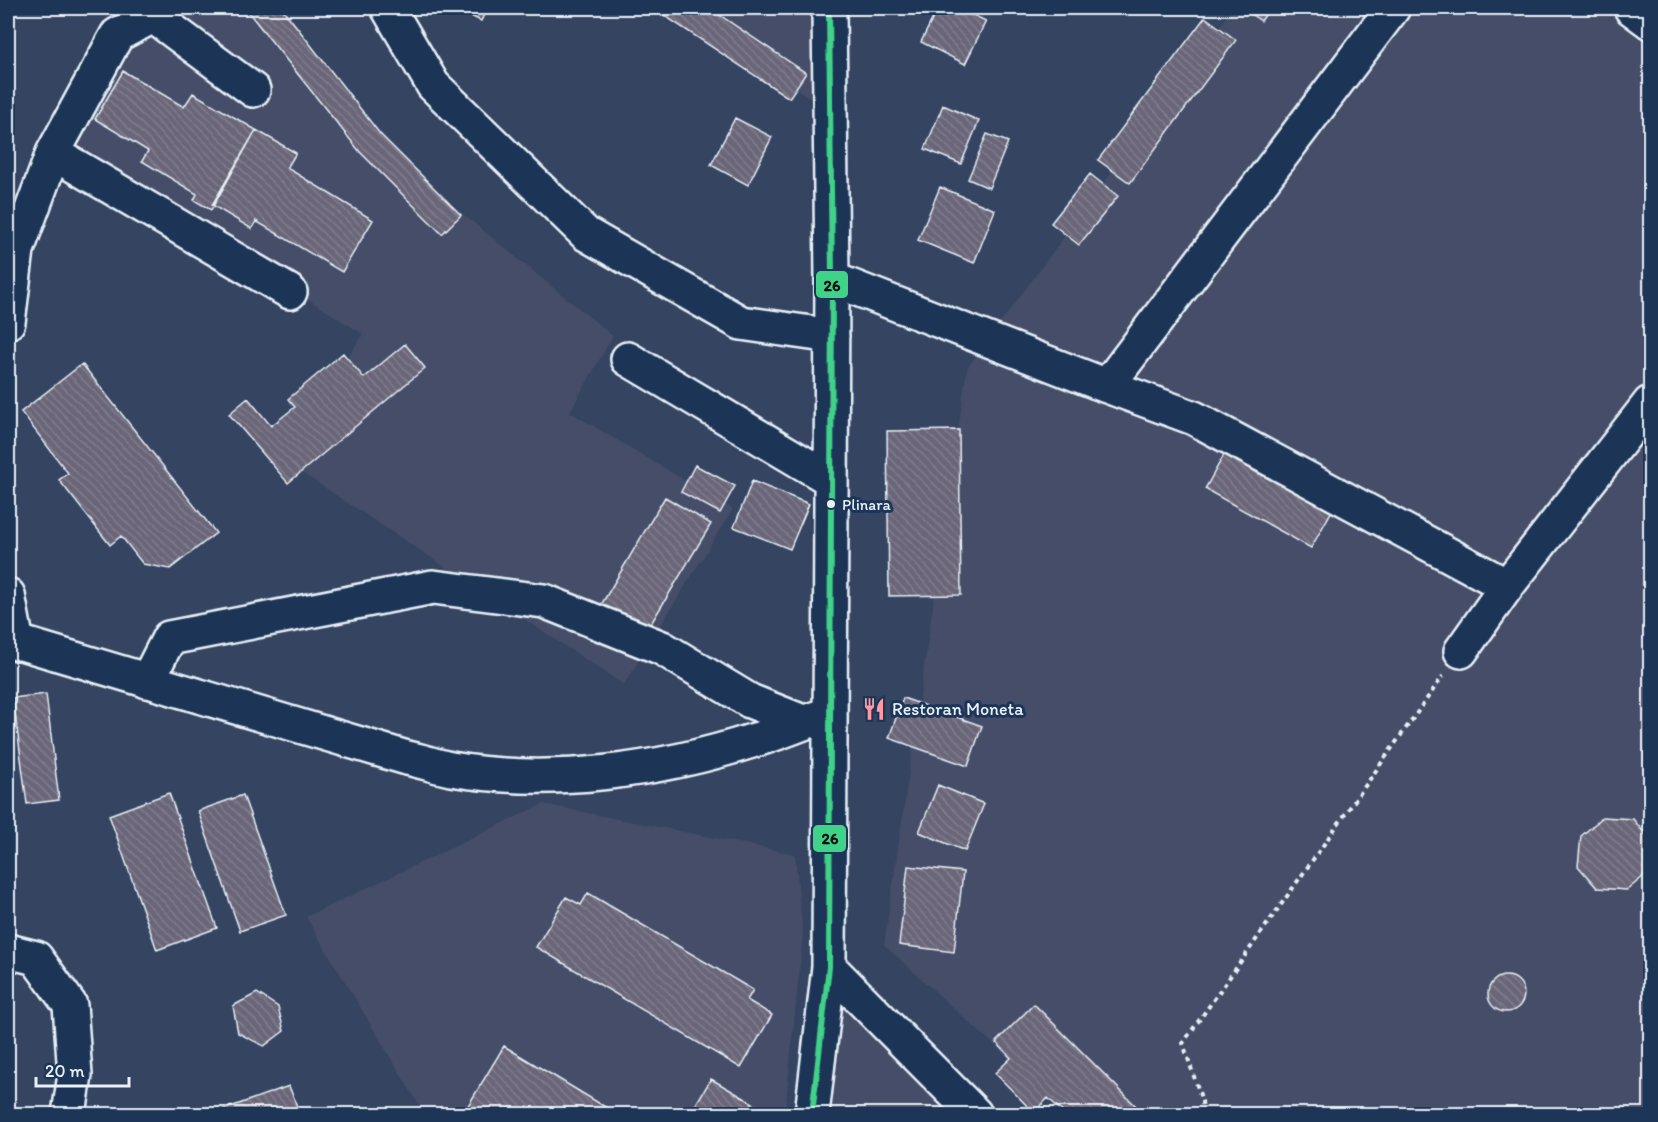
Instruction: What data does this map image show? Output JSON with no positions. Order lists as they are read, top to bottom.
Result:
{
  "places": {
    "other": ["Plinara"],
    "restaurant": ["Restoran Moneta"]
  },
  "lines": ["transit line 26"],
  "scale_bar": "20 m"
}
